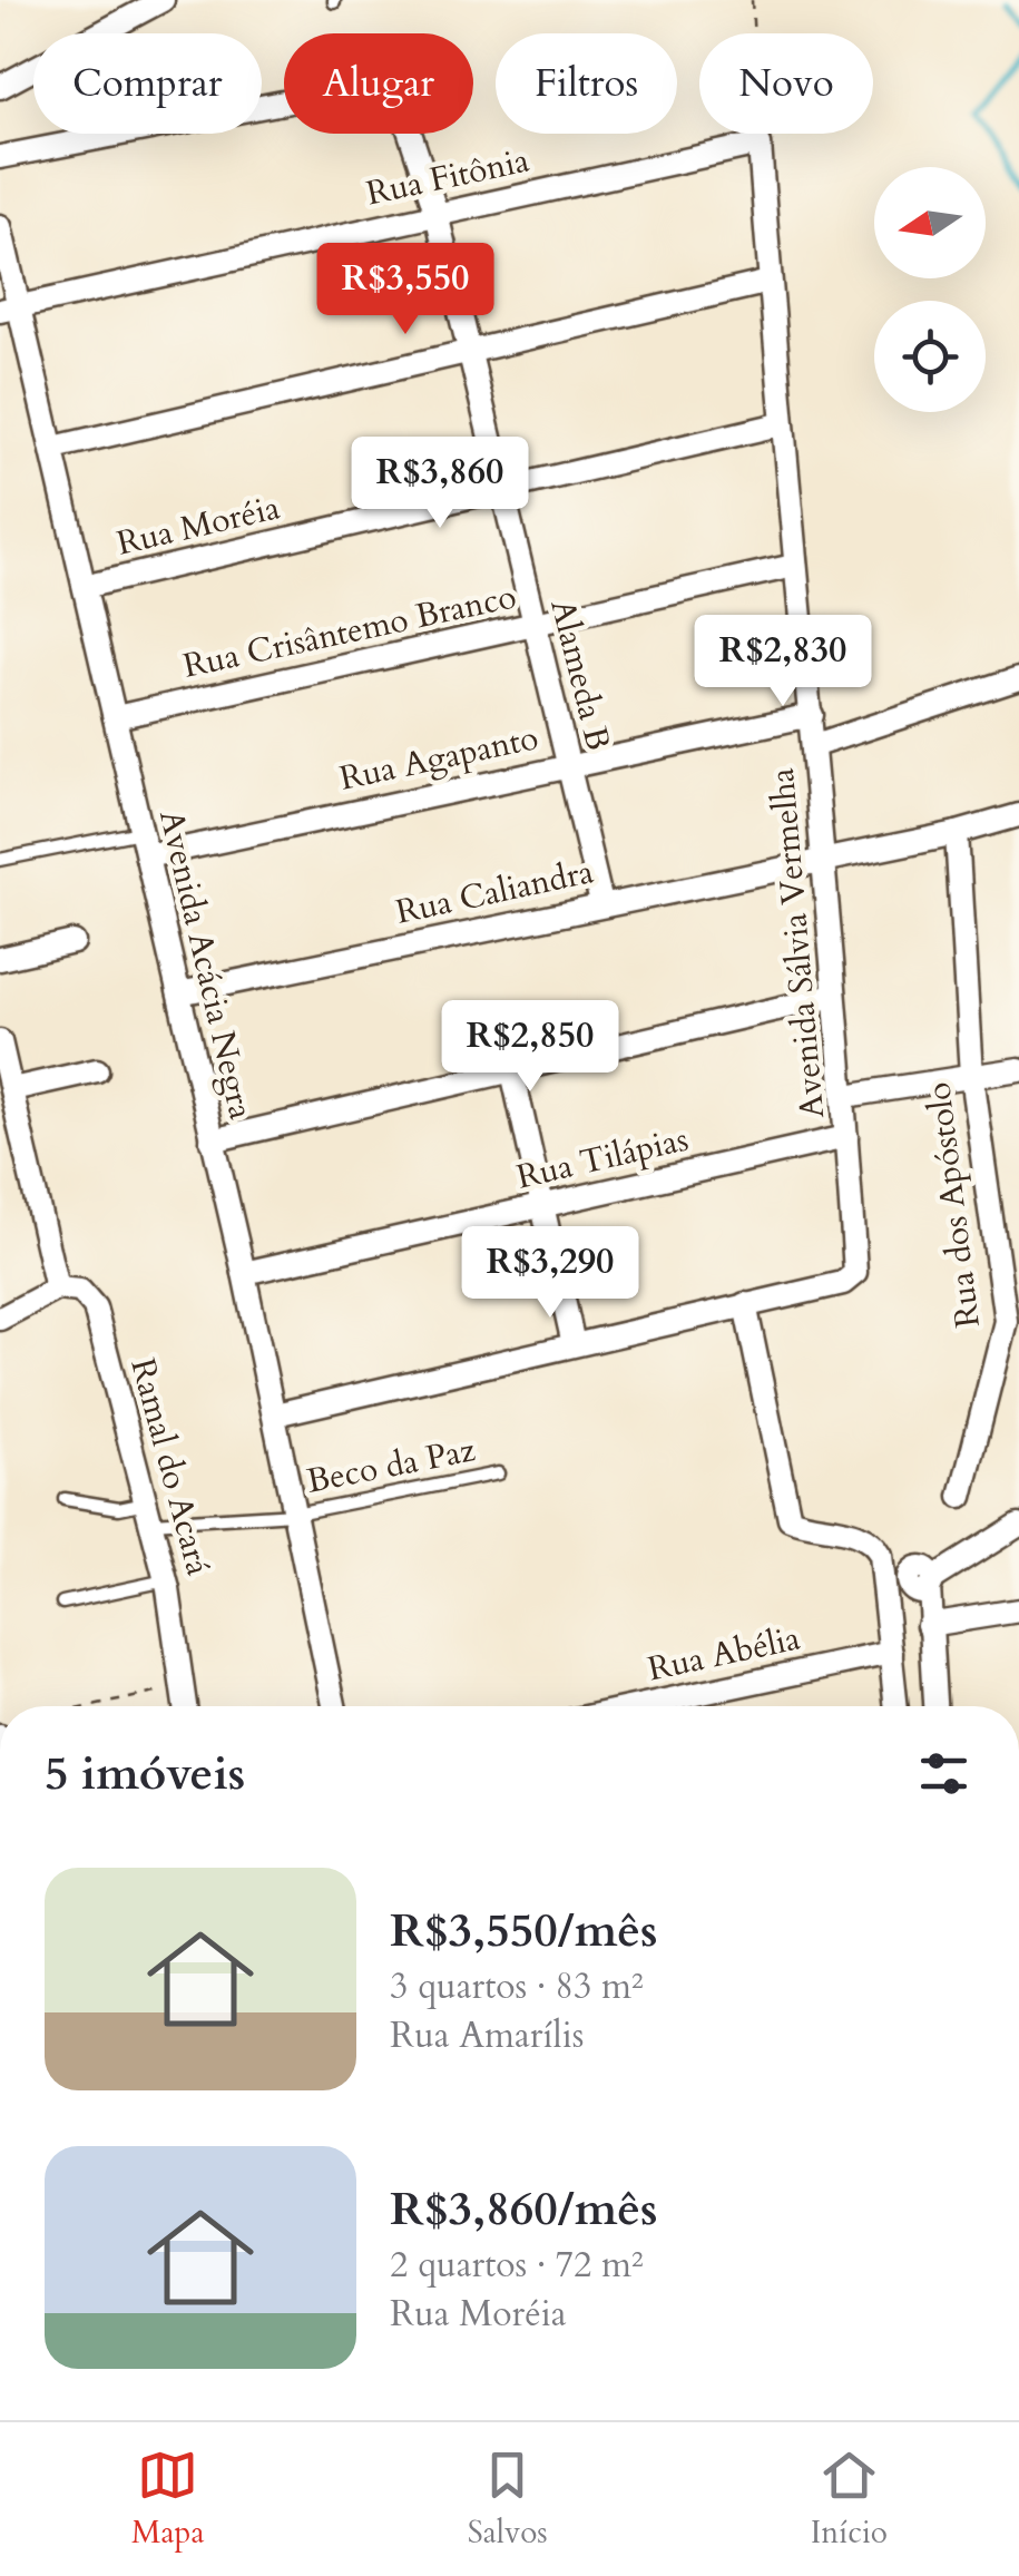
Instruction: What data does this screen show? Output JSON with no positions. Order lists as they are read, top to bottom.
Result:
{
  "streets": {
    "street": [
      "Rua Fitônia",
      "Rua Moréia",
      "Rua Crisântemo Branco",
      "Alameda B",
      "Rua Agapanto",
      "Rua Caliandra",
      "Avenida Sálvia Vermelha",
      "Avenida Acácia Negra",
      "Rua Tilápias",
      "Rua dos Apóstolo",
      "Ramal do Acará",
      "Rua Abélia"
    ],
    "lane": ["Beco da Paz"]
  },
  "crossings": [
    ["Rua Fitônia", "Alameda B"],
    ["Rua Fitônia", "Avenida Sálvia Vermelha"],
    ["Rua Fitônia", "Avenida Acácia Negra"],
    ["Rua Moréia", "Alameda B"],
    ["Rua Moréia", "Avenida Sálvia Vermelha"],
    ["Rua Moréia", "Avenida Acácia Negra"],
    ["Rua Crisântemo Branco", "Alameda B"],
    ["Rua Crisântemo Branco", "Avenida Sálvia Vermelha"],
    ["Rua Crisântemo Branco", "Avenida Acácia Negra"],
    ["Alameda B", "Rua Agapanto"],
    ["Alameda B", "Rua Caliandra"],
    ["Rua Agapanto", "Avenida Sálvia Vermelha"],
    ["Rua Agapanto", "Avenida Acácia Negra"],
    ["Rua Caliandra", "Avenida Sálvia Vermelha"],
    ["Rua Caliandra", "Avenida Acácia Negra"],
    ["Rua Caliandra", "Rua dos Apóstolo"],
    ["Avenida Sálvia Vermelha", "Rua Tilápias"],
    ["Avenida Acácia Negra", "Rua Tilápias"],
    ["Avenida Acácia Negra", "Beco da Paz"],
    ["Beco da Paz", "Ramal do Acará"]
  ],
  "north": "left",
  "page": {
    "chip": [
      "Comprar",
      "Alugar",
      "Filtros",
      "Novo"
    ],
    "price": [
      "R$3,550",
      "R$3,860",
      "R$2,830",
      "R$2,850",
      "R$3,290"
    ],
    "heading": "5 imóveis",
    "list": [
      {
        "name": "R$3,550/mês",
        "note": "3 quartos · 83 m² · Rua Amarílis"
      },
      {
        "name": "R$3,860/mês",
        "note": "2 quartos · 72 m² · Rua Moréia"
      }
    ],
    "tabs": ["Mapa", "Salvos", "Início"]
  }
}
